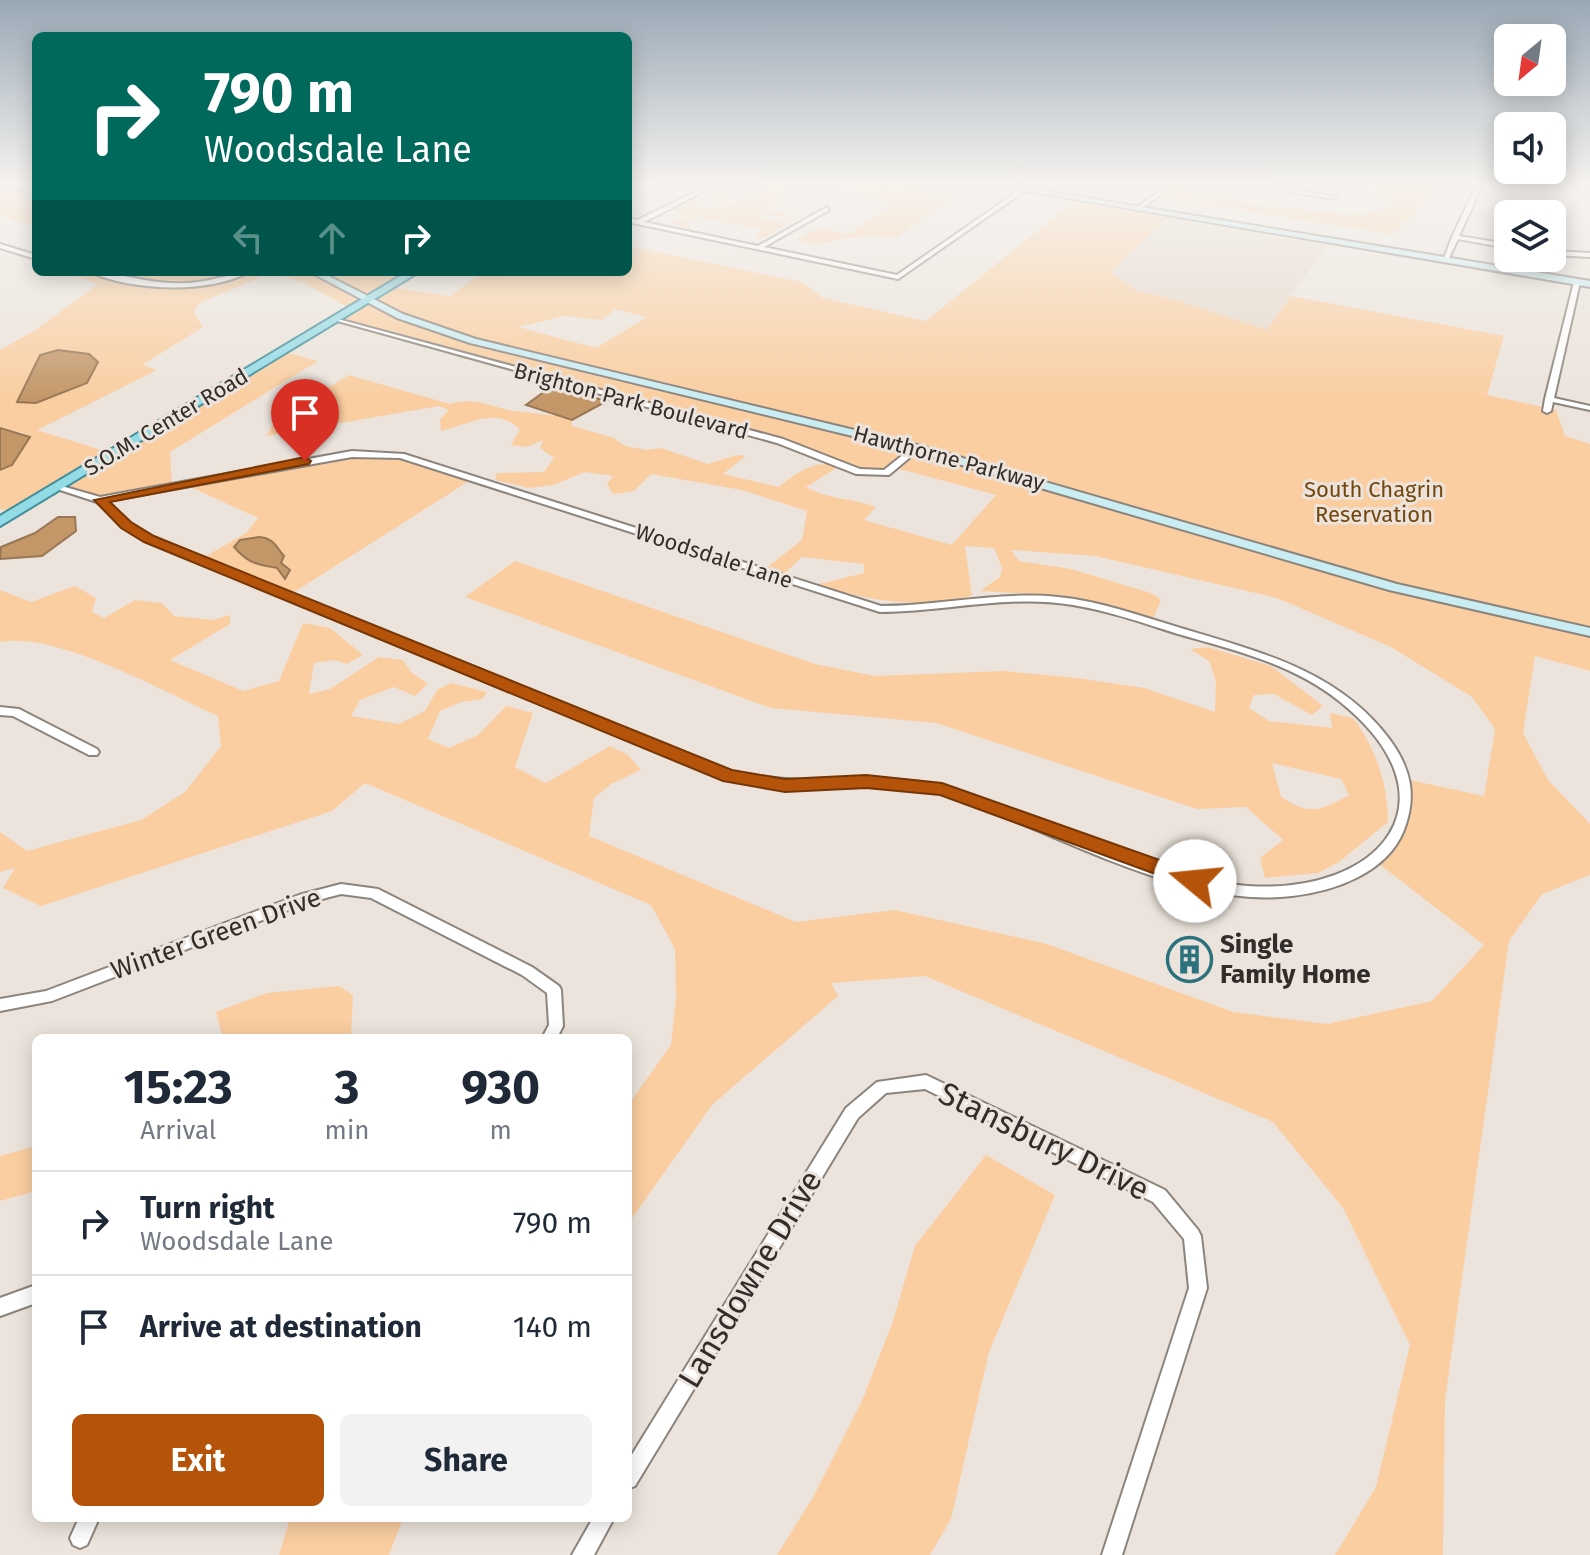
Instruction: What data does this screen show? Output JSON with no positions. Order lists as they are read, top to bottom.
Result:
{
  "streets": {
    "main road": ["S.O.M. Center Road"],
    "street": [
      "Brighton Park Boulevard",
      "Hawthorne Parkway",
      "Woodsdale Lane",
      "Winter Green Drive",
      "Stansbury Drive",
      "Lansdowne Drive"
    ]
  },
  "crossings": [
    ["Brighton Park Boulevard", "S.O.M. Center Road"],
    ["Brighton Park Boulevard", "Hawthorne Parkway"],
    ["S.O.M. Center Road", "Hawthorne Parkway"],
    ["S.O.M. Center Road", "Woodsdale Lane"],
    ["Stansbury Drive", "Lansdowne Drive"]
  ],
  "parks": ["South Chagrin Reservation"],
  "places": {
    "building": ["Single Family Home"]
  },
  "north": "bottom left",
  "page": {
    "turn": ["790 m", "Woodsdale Lane"],
    "eta": [
      "15:23",
      "Arrival",
      "3",
      "min",
      "930",
      "m"
    ],
    "list": [
      {
        "name": "Turn right",
        "note": "Woodsdale Lane",
        "value": "790 m"
      },
      {
        "name": "Arrive at destination",
        "value": "140 m"
      }
    ],
    "buttons": ["Exit", "Share"]
  }
}
